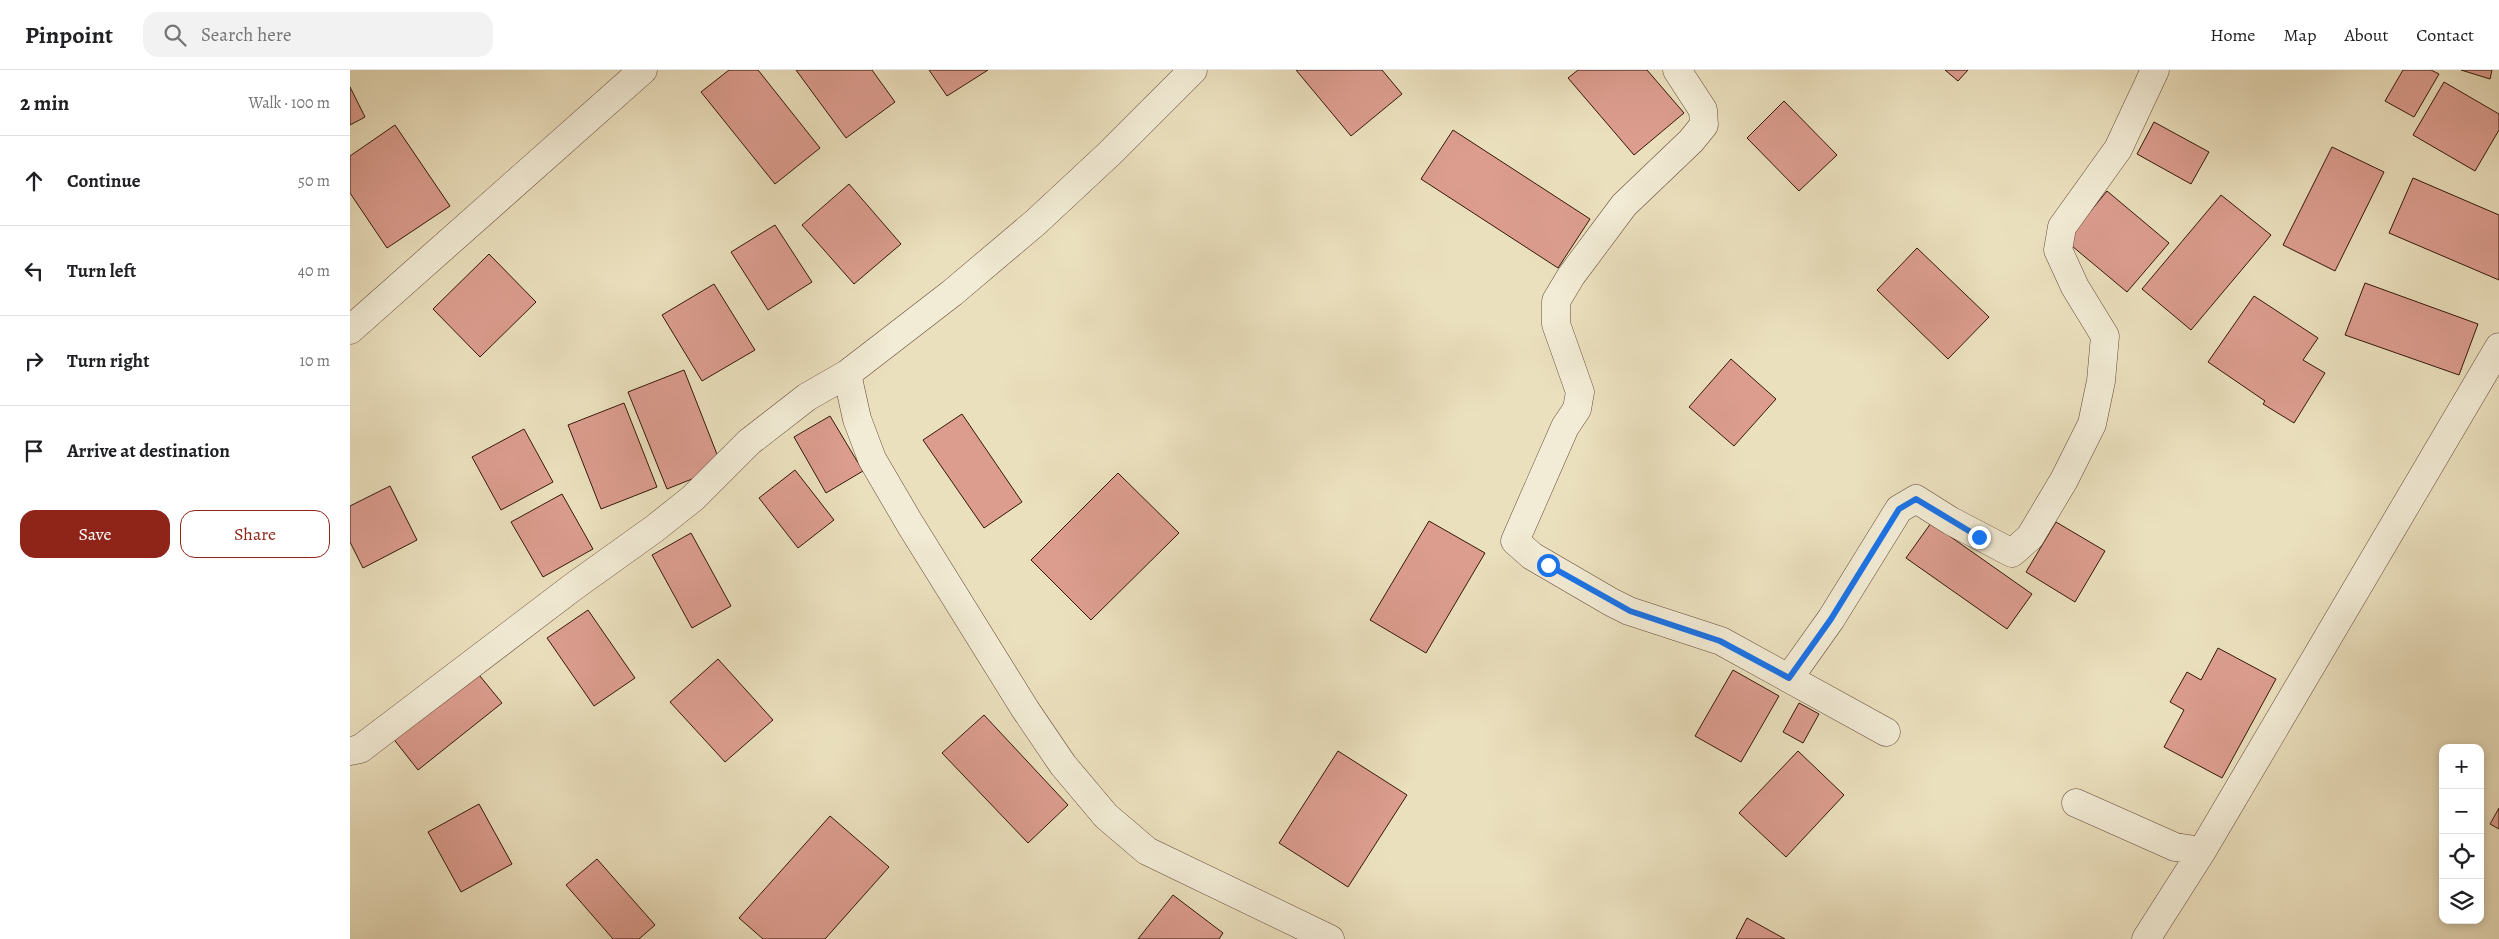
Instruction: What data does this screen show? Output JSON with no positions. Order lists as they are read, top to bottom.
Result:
{
  "page": {
    "header": "Pinpoint",
    "search": "Search here",
    "nav": [
      "Home",
      "Map",
      "About",
      "Contact"
    ],
    "heading": ["2 min", "Walk · 100 m"],
    "list": [
      ["Continue", "50 m"],
      ["Turn left", "40 m"],
      ["Turn right", "10 m"],
      "Arrive at destination"
    ],
    "buttons": ["Save", "Share"],
    "map_buttons": ["+", "−"]
  }
}
